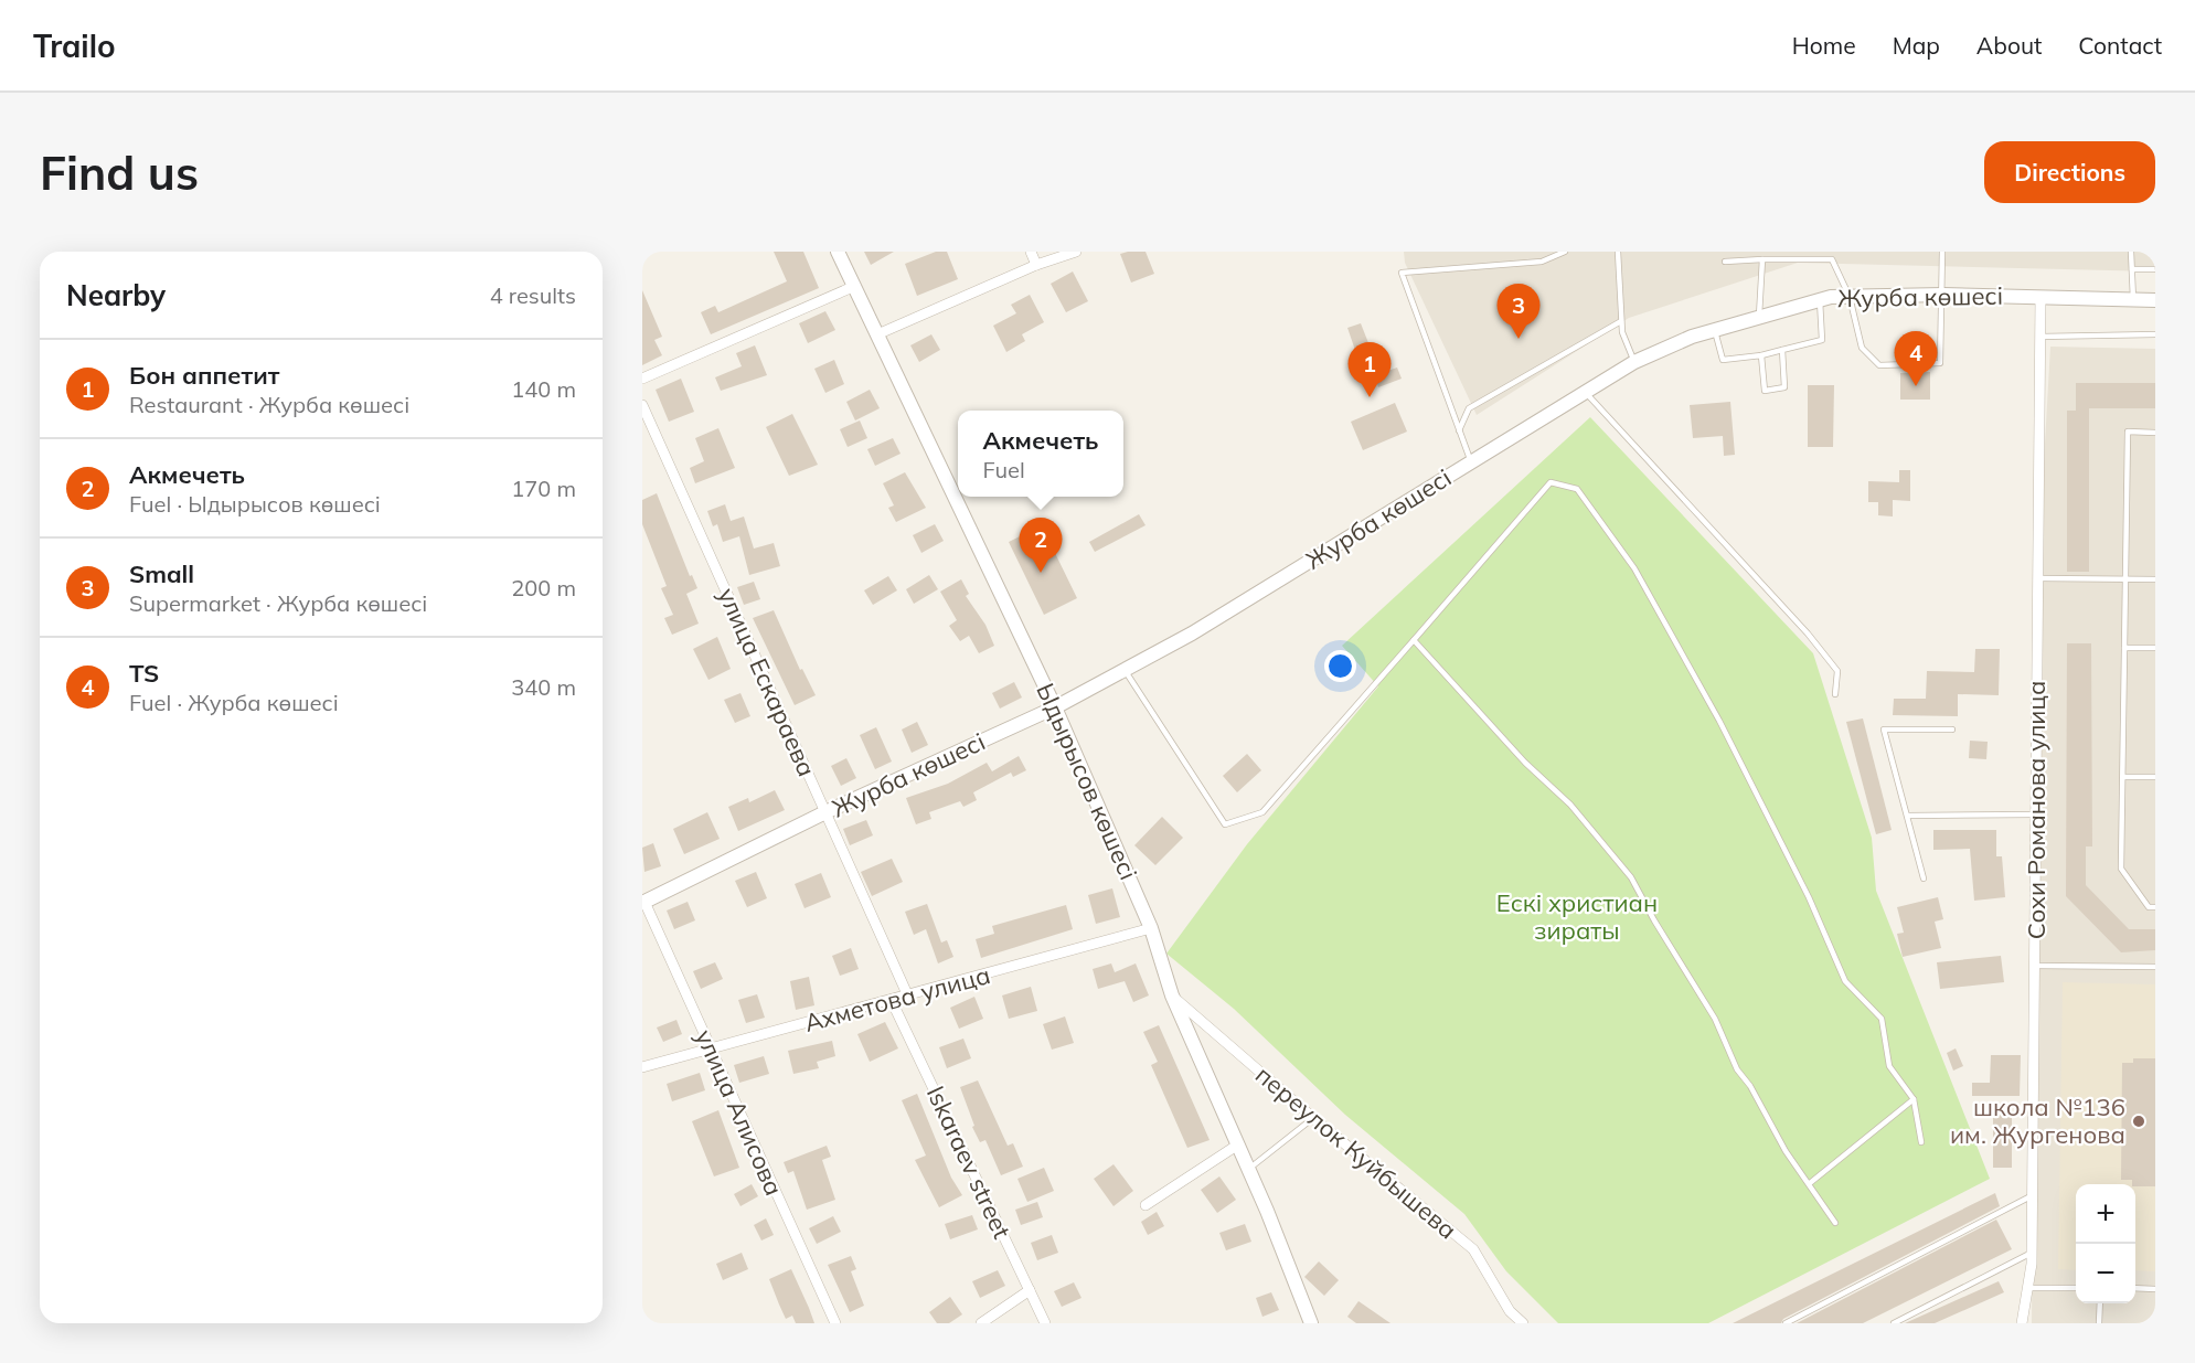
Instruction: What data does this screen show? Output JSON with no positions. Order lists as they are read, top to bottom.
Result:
{
  "streets": {
    "street": [
      "Журба көшесі",
      "улица Ескараева",
      "Ыдырысов көшесі",
      "Сохи Романова улица",
      "Ахметова улица",
      "улица Алисова",
      "переулок Куйбышева",
      "Iskaraev street"
    ]
  },
  "crossings": [
    ["Журба көшесі", "улица Ескараева"],
    ["Журба көшесі", "Ыдырысов көшесі"],
    ["Журба көшесі", "Сохи Романова улица"],
    ["Журба көшесі", "улица Алисова"],
    ["улица Ескараева", "Ахметова улица"],
    ["Ыдырысов көшесі", "Ахметова улица"],
    ["Ыдырысов көшесі", "переулок Куйбышева"],
    ["Ахметова улица", "улица Алисова"],
    ["Ахметова улица", "Iskaraev street"]
  ],
  "parks": ["Ескі христиан зираты"],
  "places": ["школа №136 им. Жургенова"],
  "page": {
    "header": "Trailo",
    "nav": [
      "Home",
      "Map",
      "About",
      "Contact"
    ],
    "buttons": "Directions",
    "title": "Find us",
    "heading": ["Nearby", "4 results"],
    "pins": [
      "3",
      "4",
      "1",
      "2"
    ],
    "list": [
      {
        "mark": "1",
        "name": "Бон аппетит",
        "note": "Restaurant · Журба көшесі",
        "value": "140 m"
      },
      {
        "mark": "2",
        "name": "Акмечеть",
        "note": "Fuel · Ыдырысов көшесі",
        "value": "170 m"
      },
      {
        "mark": "3",
        "name": "Small",
        "note": "Supermarket · Журба көшесі",
        "value": "200 m"
      },
      {
        "mark": "4",
        "name": "TS",
        "note": "Fuel · Журба көшесі",
        "value": "340 m"
      }
    ],
    "popup": ["Акмечеть", "Fuel"],
    "map_buttons": ["+", "−"]
  }
}
